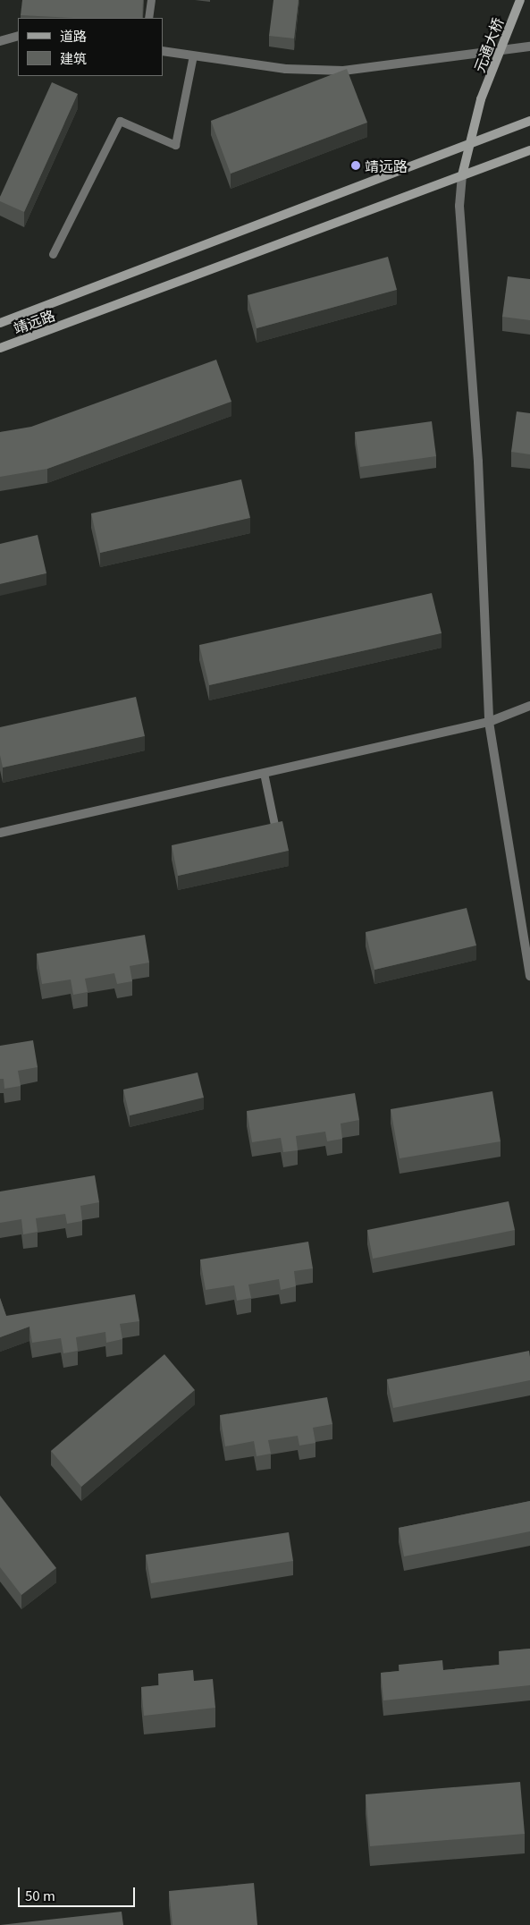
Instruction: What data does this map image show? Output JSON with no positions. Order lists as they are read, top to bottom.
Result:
{
  "streets": {
    "main road": ["元通大桥", "靖远路"]
  },
  "crossings": [
    ["元通大桥", "靖远路"]
  ],
  "places": ["靖远路"],
  "legend": ["道路", "建筑"],
  "scale_bar": "50 m"
}
